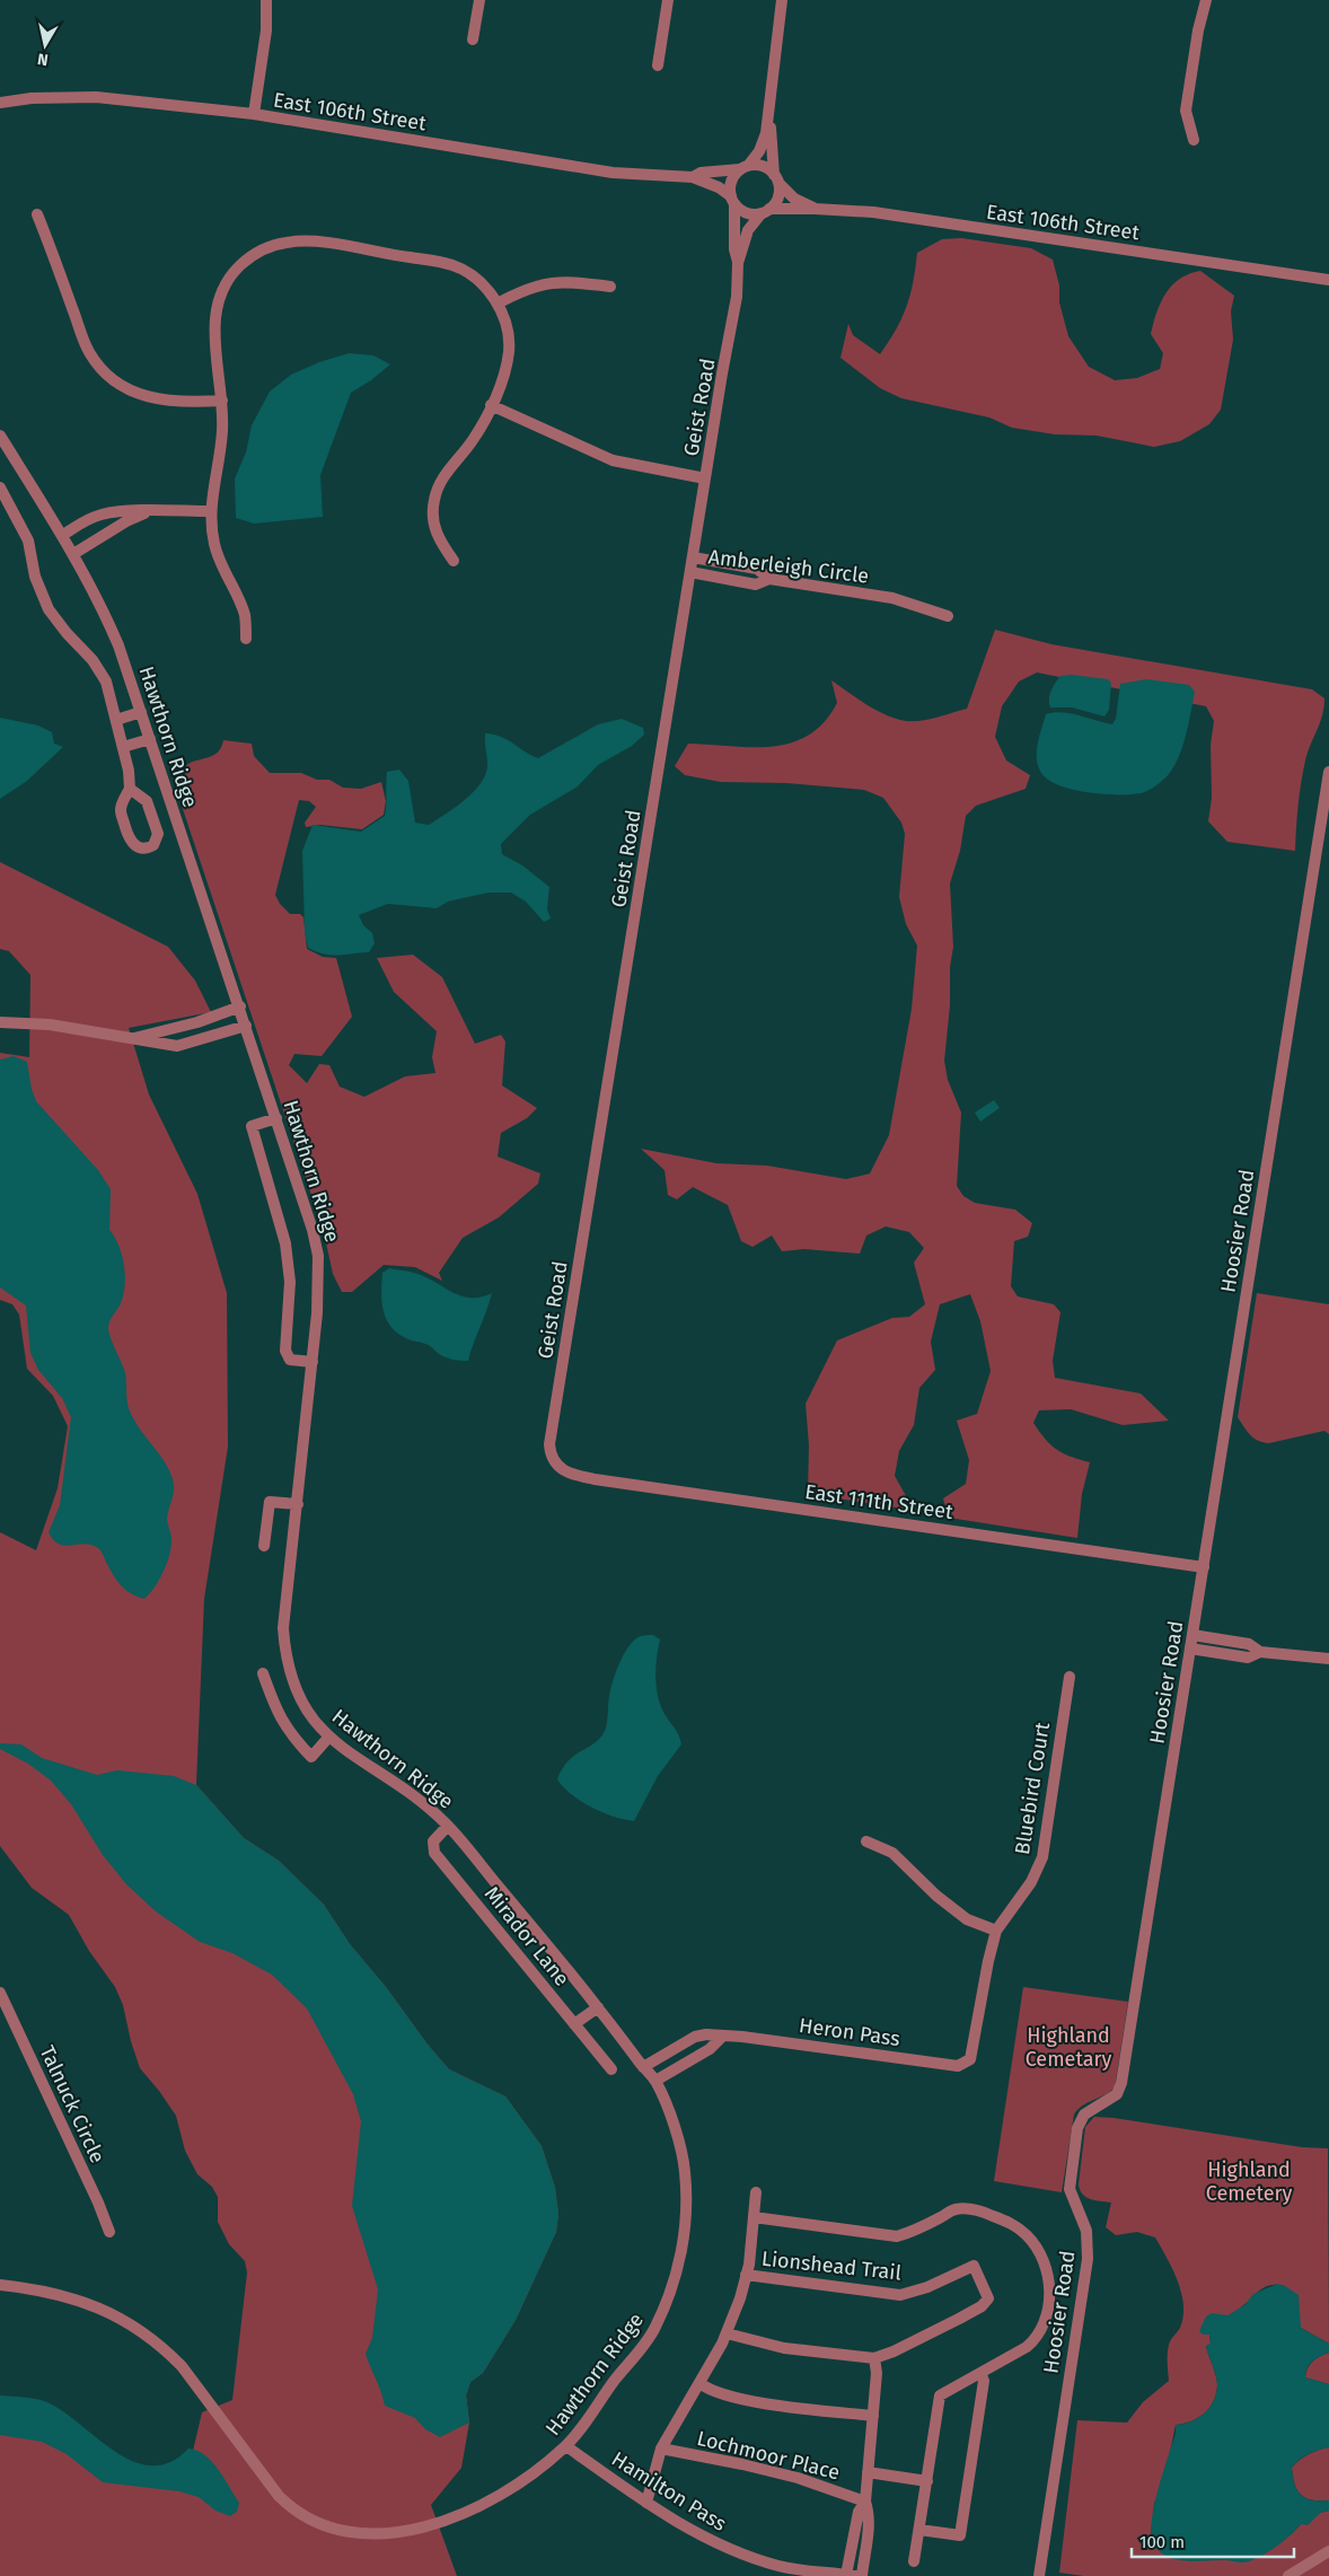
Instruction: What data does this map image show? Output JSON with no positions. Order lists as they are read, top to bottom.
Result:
{
  "streets": {
    "street": [
      "East 106th Street",
      "Geist Road",
      "Amberleigh Circle",
      "Hawthorn Ridge",
      "Hoosier Road",
      "East 111th Street",
      "Bluebird Court",
      "Mirador Lane",
      "Heron Pass",
      "Talnuck Circle",
      "Lionshead Trail",
      "Lochmoor Place",
      "Hamilton Pass"
    ]
  },
  "crossings": [
    ["East 106th Street", "Geist Road"],
    ["Geist Road", "Amberleigh Circle"],
    ["Geist Road", "East 111th Street"],
    ["Hawthorn Ridge", "Mirador Lane"],
    ["Hawthorn Ridge", "Heron Pass"],
    ["Hawthorn Ridge", "Hamilton Pass"],
    ["Hoosier Road", "East 111th Street"],
    ["Bluebird Court", "Heron Pass"]
  ],
  "parks": ["Highland Cemetary", "Highland Cemetery"],
  "scale_bar": "100 m",
  "north": "bottom"
}
